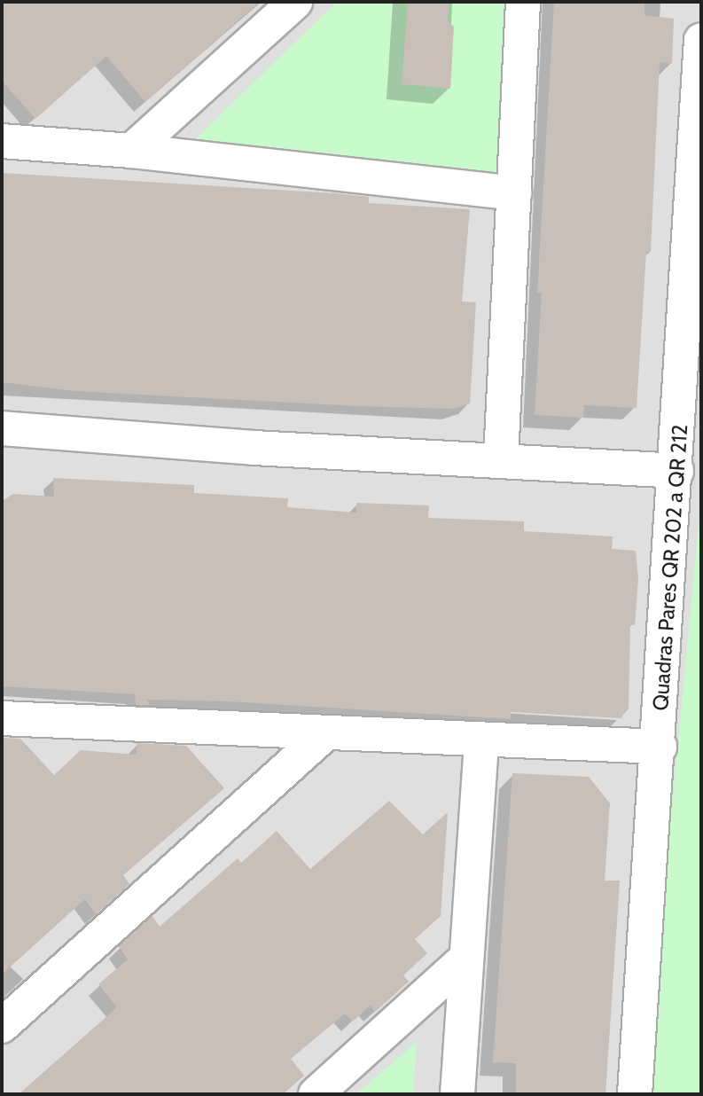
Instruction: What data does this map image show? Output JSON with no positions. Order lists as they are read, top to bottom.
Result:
{
  "streets": {
    "street": ["Quadras Pares QR 202 a QR 212"]
  }
}
